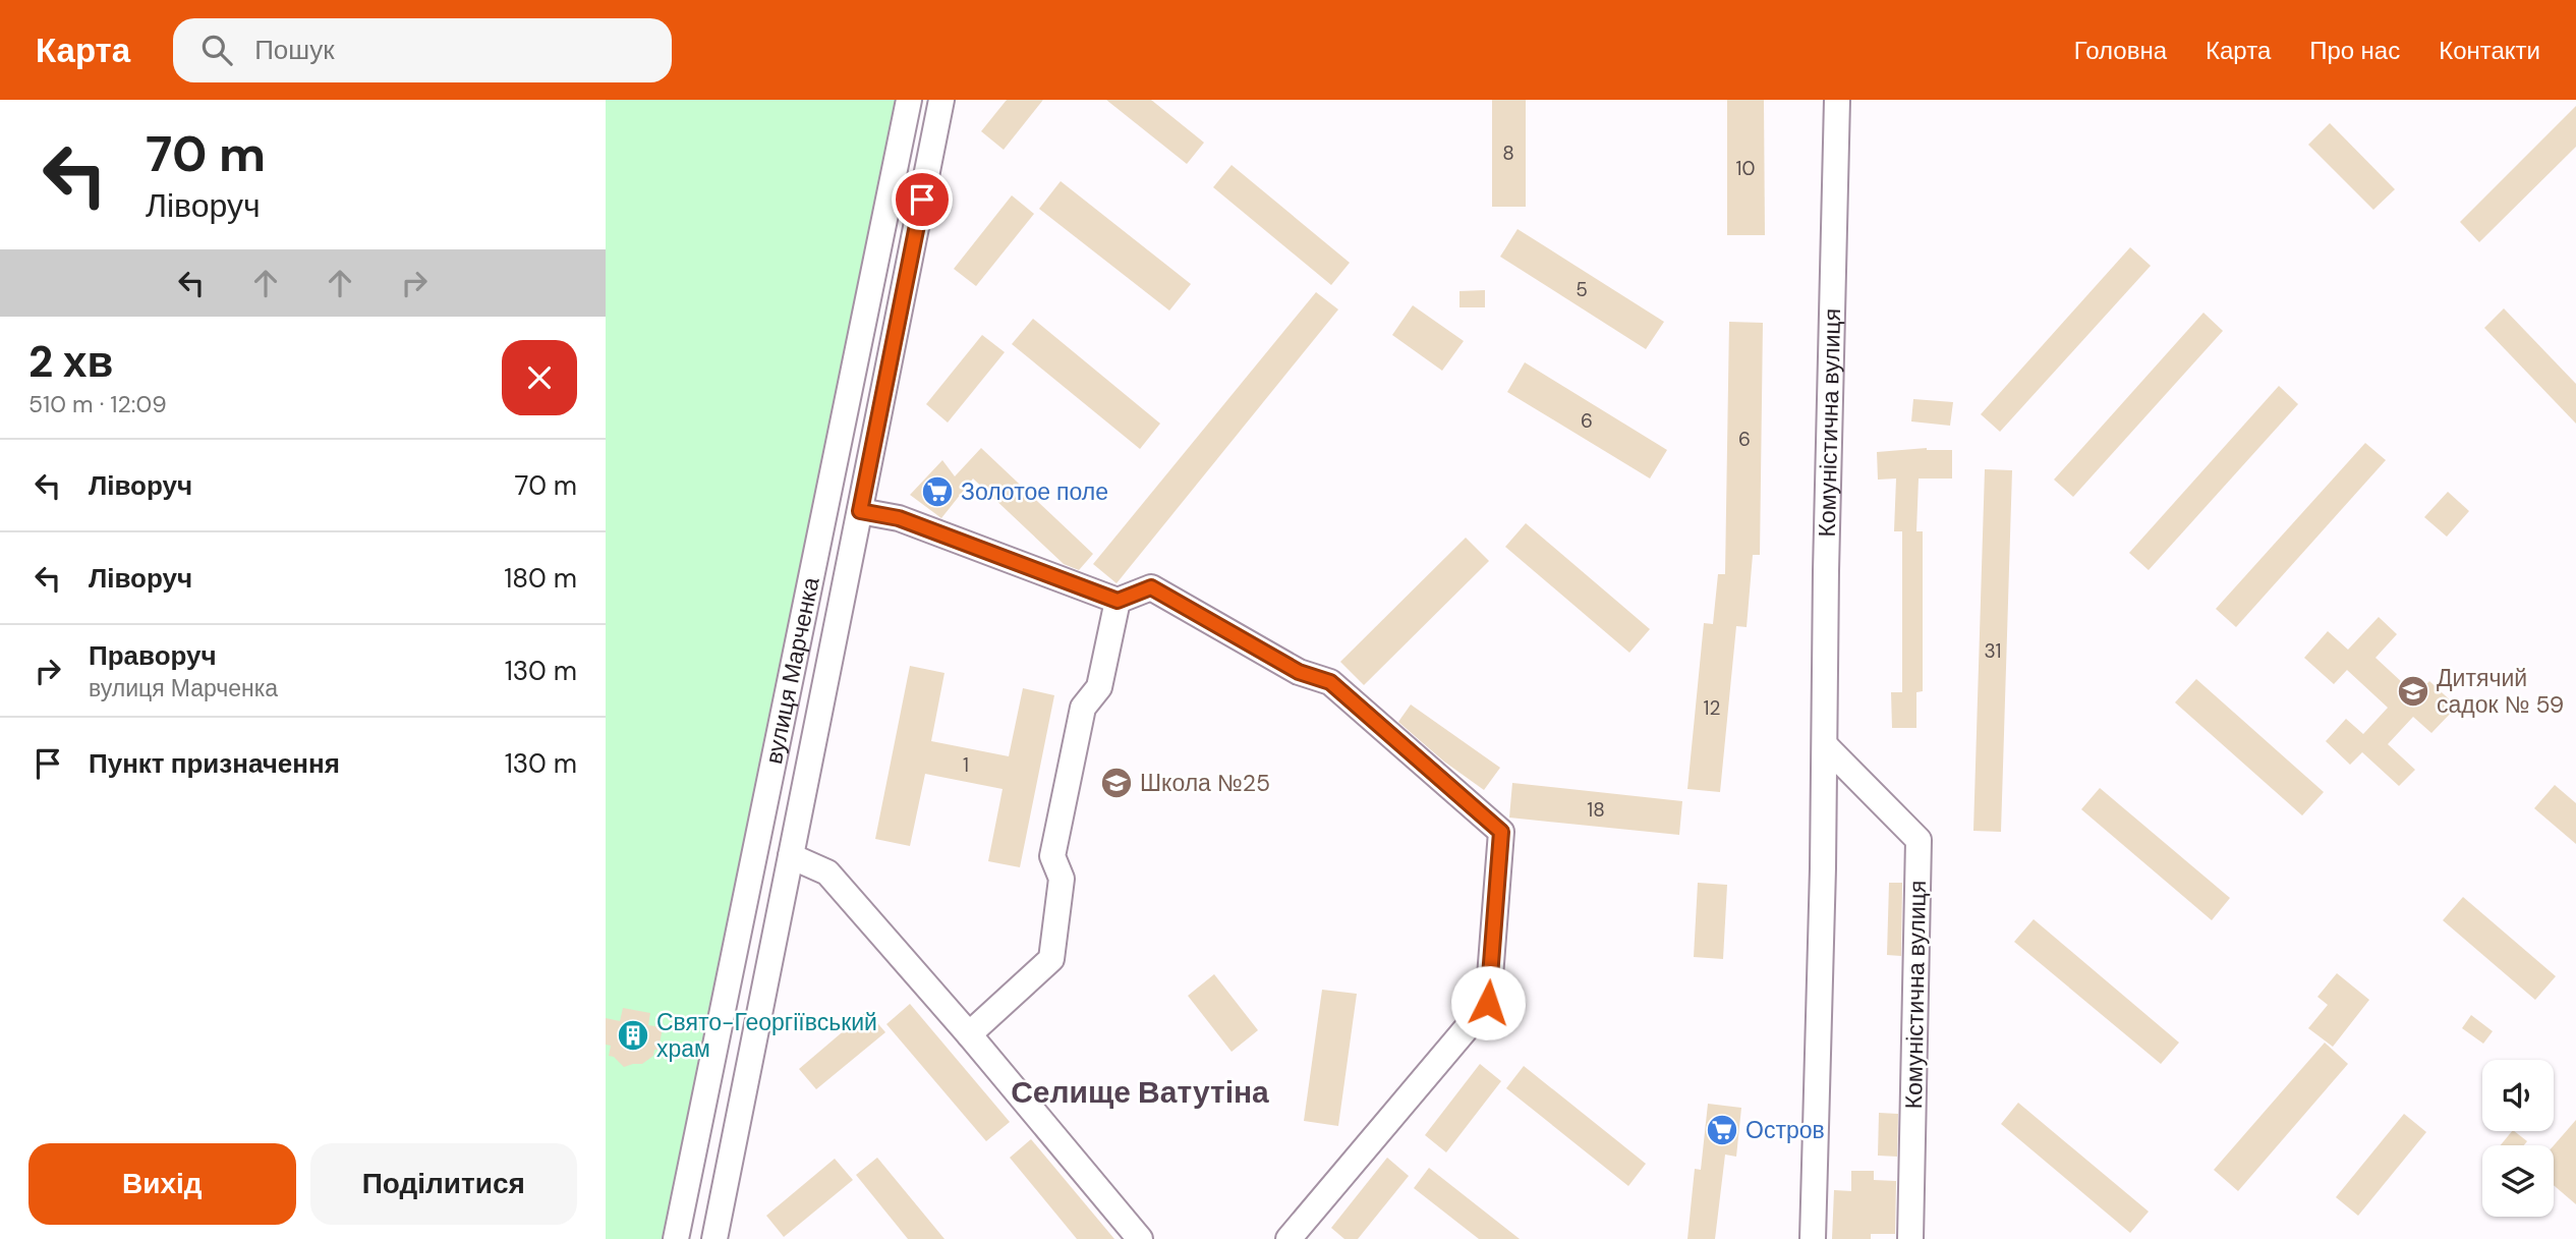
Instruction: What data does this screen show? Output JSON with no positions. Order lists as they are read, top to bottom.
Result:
{
  "streets": {
    "street": ["Комуністична вулиця", "вулиця Марченка"]
  },
  "districts": ["Селище Ватутіна"],
  "places": {
    "supermarket": ["Золотое поле", "Остров"],
    "school or university": ["Дитячий садок № 59", "Школа №25"],
    "building": ["Свято-Георгіївський храм"]
  },
  "house_numbers": [
    "8",
    "10",
    "5",
    "6",
    "6",
    "31",
    "12",
    "1",
    "18"
  ],
  "page": {
    "header": "Карта",
    "search": "Пошук",
    "nav": [
      "Головна",
      "Карта",
      "Про нас",
      "Контакти"
    ],
    "turn": ["70 m", "Ліворуч"],
    "heading": ["2 хв", "510 m · 12:09"],
    "list": [
      {
        "name": "Ліворуч",
        "value": "70 m"
      },
      {
        "name": "Ліворуч",
        "value": "180 m"
      },
      {
        "name": "Праворуч",
        "note": "вулиця Марченка",
        "value": "130 m"
      },
      {
        "name": "Пункт призначення",
        "value": "130 m"
      }
    ],
    "buttons": ["Вихід", "Поділитися"]
  }
}
